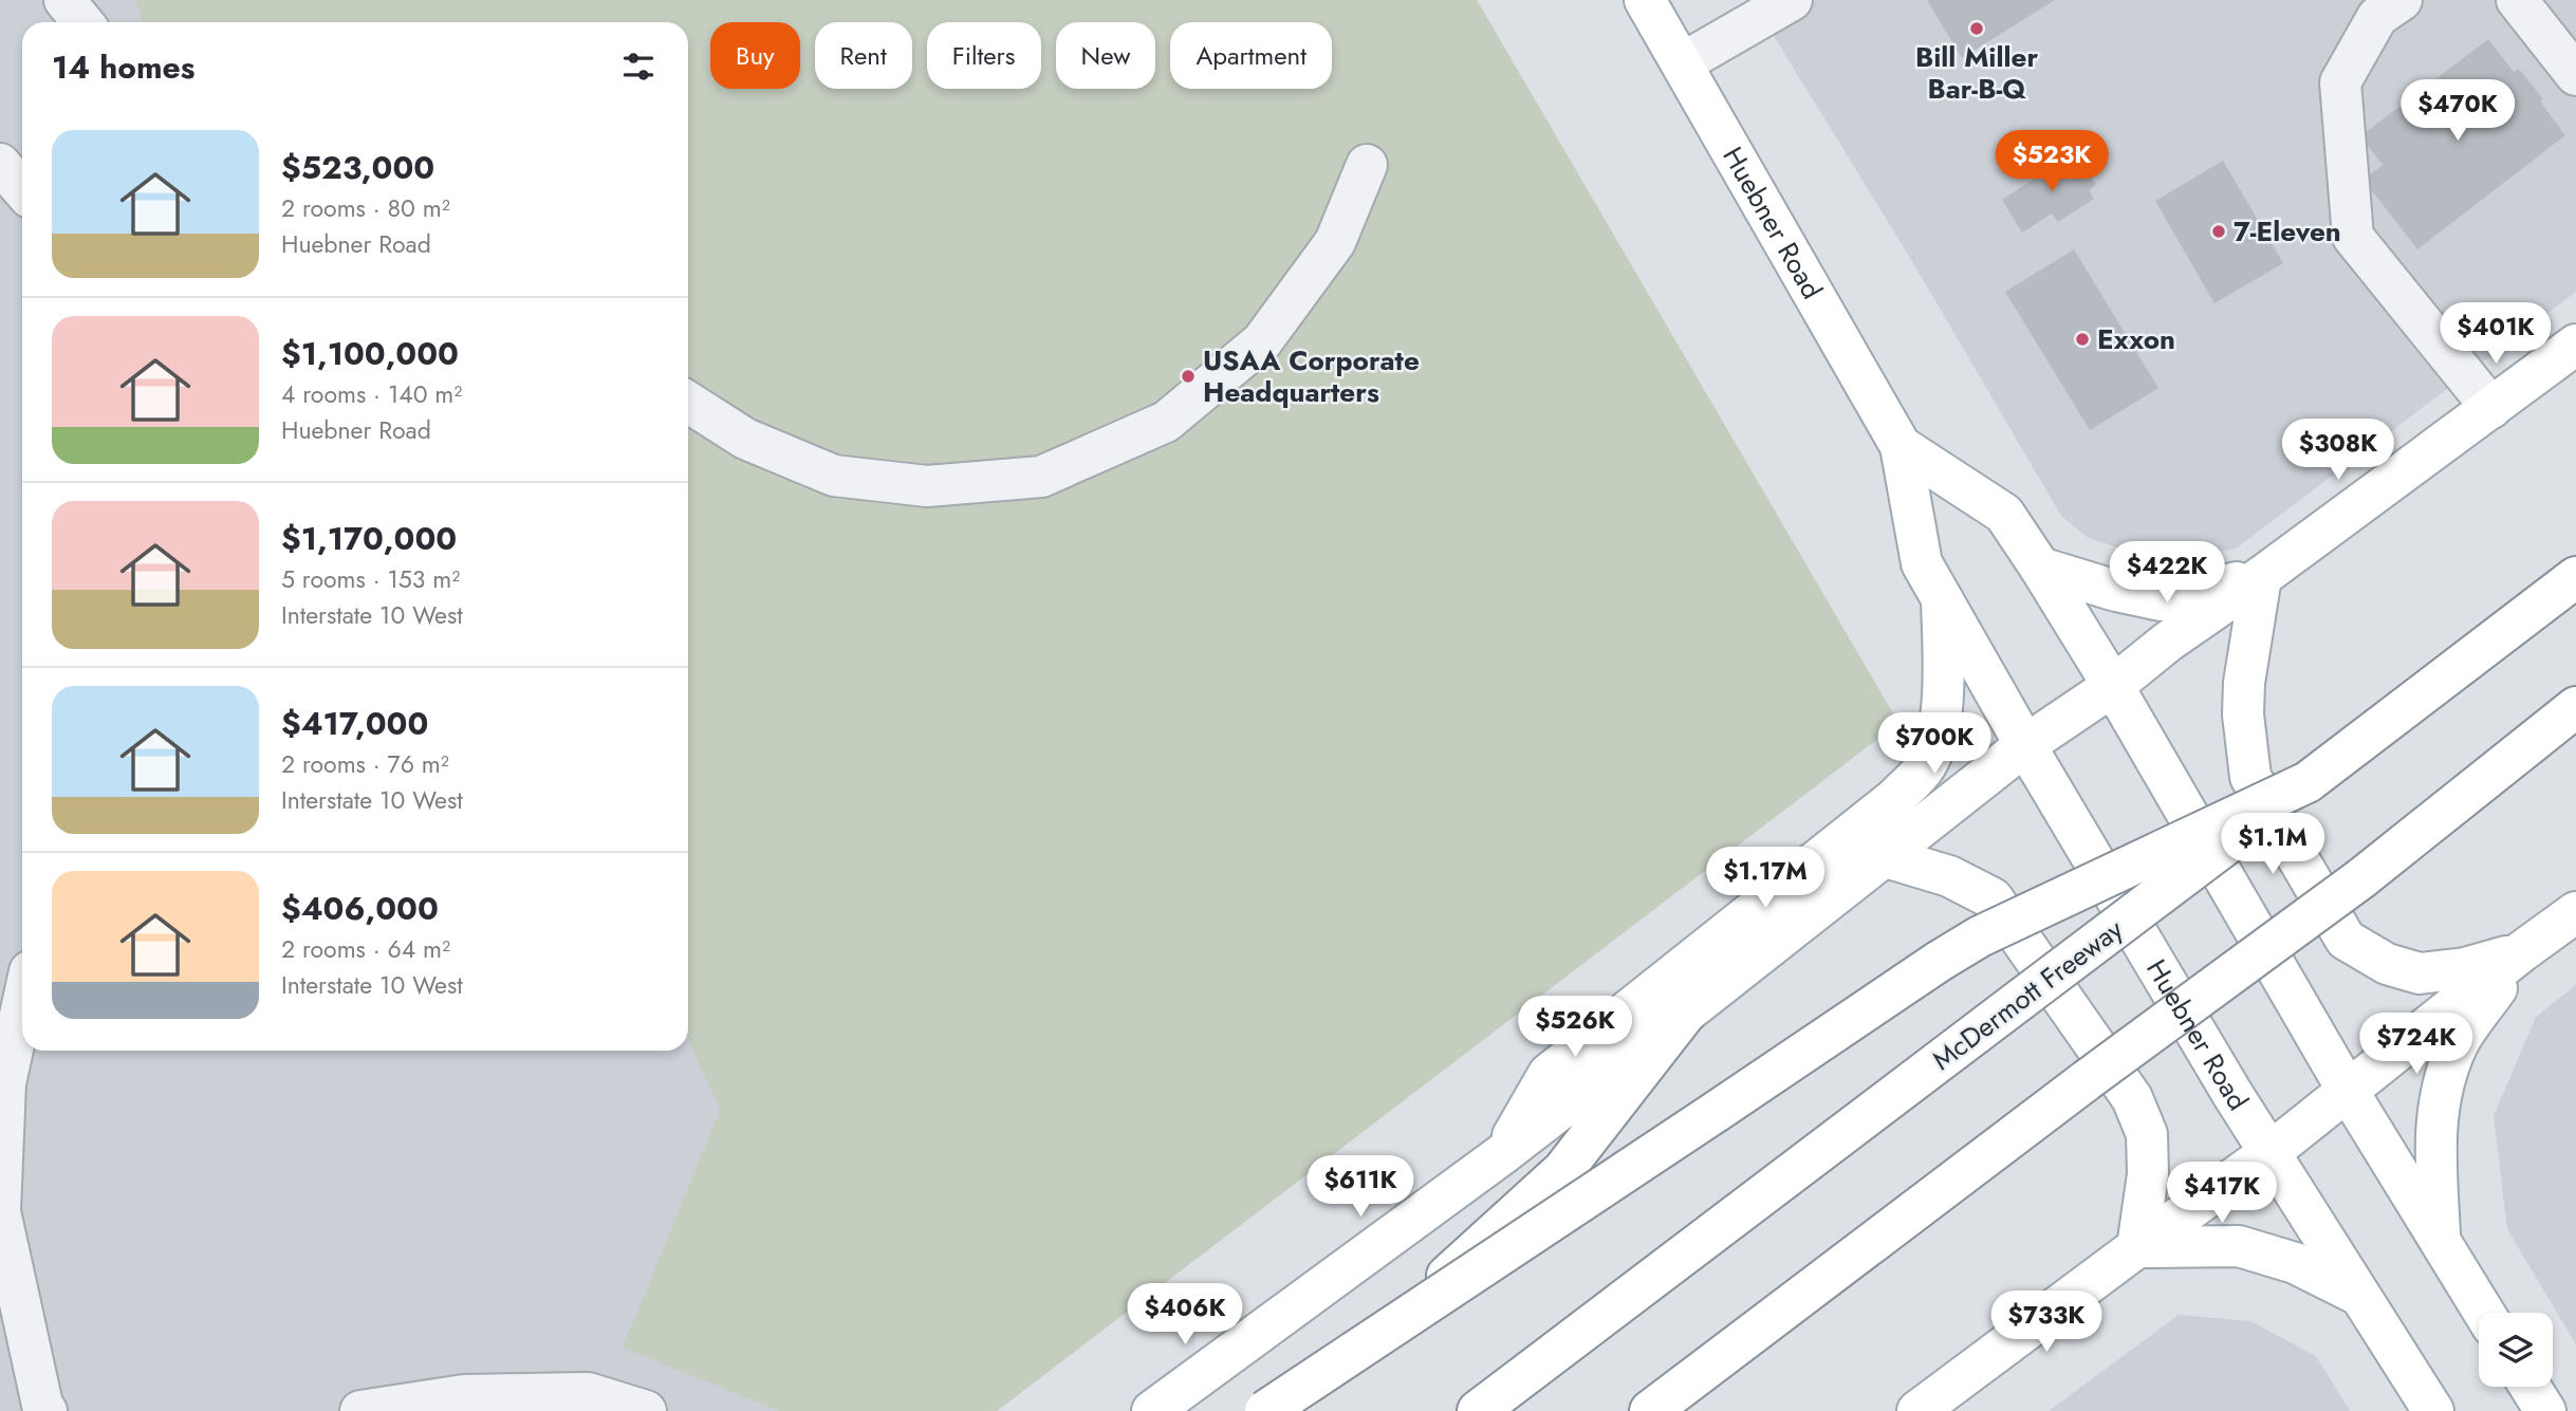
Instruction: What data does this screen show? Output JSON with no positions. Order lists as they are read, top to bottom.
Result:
{
  "streets": {
    "main road": ["Huebner Road", "McDermott Freeway"]
  },
  "places": [
    "Bill Miller Bar-B-Q",
    "7-Eleven",
    "Exxon",
    "USAA Corporate Headquarters"
  ],
  "page": {
    "chip": [
      "Buy",
      "Rent",
      "Filters",
      "New",
      "Apartment"
    ],
    "heading": "14 homes",
    "price": [
      "$470K",
      "$523K",
      "$401K",
      "$308K",
      "$422K",
      "$700K",
      "$1.1M",
      "$1.17M",
      "$526K",
      "$724K",
      "$611K",
      "$417K",
      "$406K",
      "$733K"
    ],
    "list": [
      {
        "name": "$523,000",
        "note": "2 rooms · 80 m² · Huebner Road"
      },
      {
        "name": "$1,100,000",
        "note": "4 rooms · 140 m² · Huebner Road"
      },
      {
        "name": "$1,170,000",
        "note": "5 rooms · 153 m² · Interstate 10 West"
      },
      {
        "name": "$417,000",
        "note": "2 rooms · 76 m² · Interstate 10 West"
      },
      {
        "name": "$406,000",
        "note": "2 rooms · 64 m² · Interstate 10 West"
      }
    ]
  }
}
